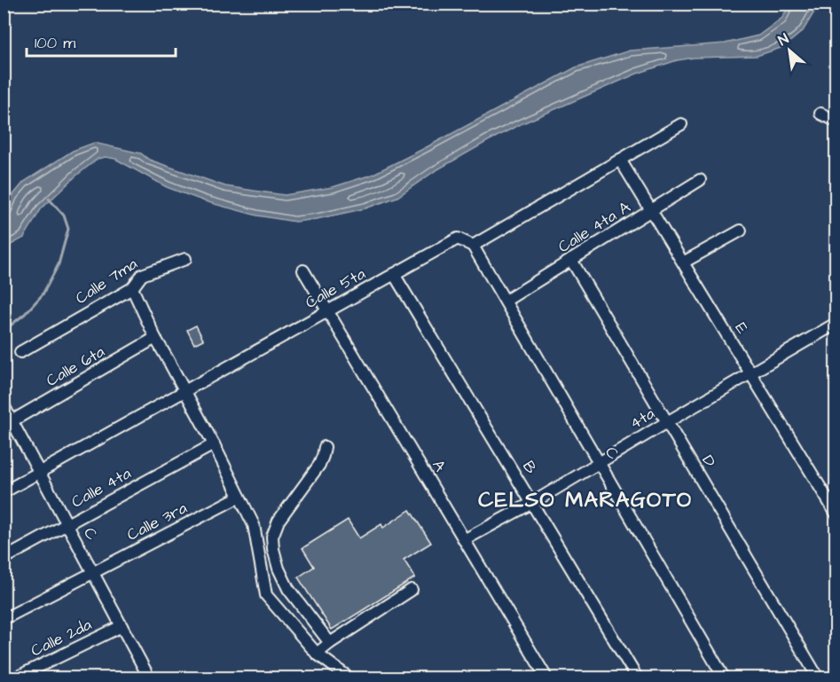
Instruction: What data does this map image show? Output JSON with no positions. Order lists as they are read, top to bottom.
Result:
{
  "streets": {
    "street": [
      "Calle 4ta A",
      "Calle 7ma",
      "Calle 5ta",
      "E",
      "Calle 6ta",
      "4ta",
      "C",
      "D",
      "A",
      "B",
      "Calle 4ta",
      "Calle 3ra",
      "Calle 2da"
    ]
  },
  "crossings": [
    ["Calle 4ta A", "E"],
    ["Calle 4ta A", "C"],
    ["Calle 4ta A", "D"],
    ["Calle 5ta", "C"],
    ["Calle 5ta", "A"],
    ["Calle 5ta", "B"],
    ["E", "4ta"],
    ["Calle 6ta", "C"],
    ["4ta", "C"],
    ["4ta", "D"],
    ["4ta", "A"],
    ["4ta", "B"],
    ["C", "Calle 4ta"],
    ["C", "Calle 3ra"],
    ["C", "Calle 2da"]
  ],
  "districts": ["CELSO MARAGOTO"],
  "scale_bar": "100 m",
  "north": "top left"
}
